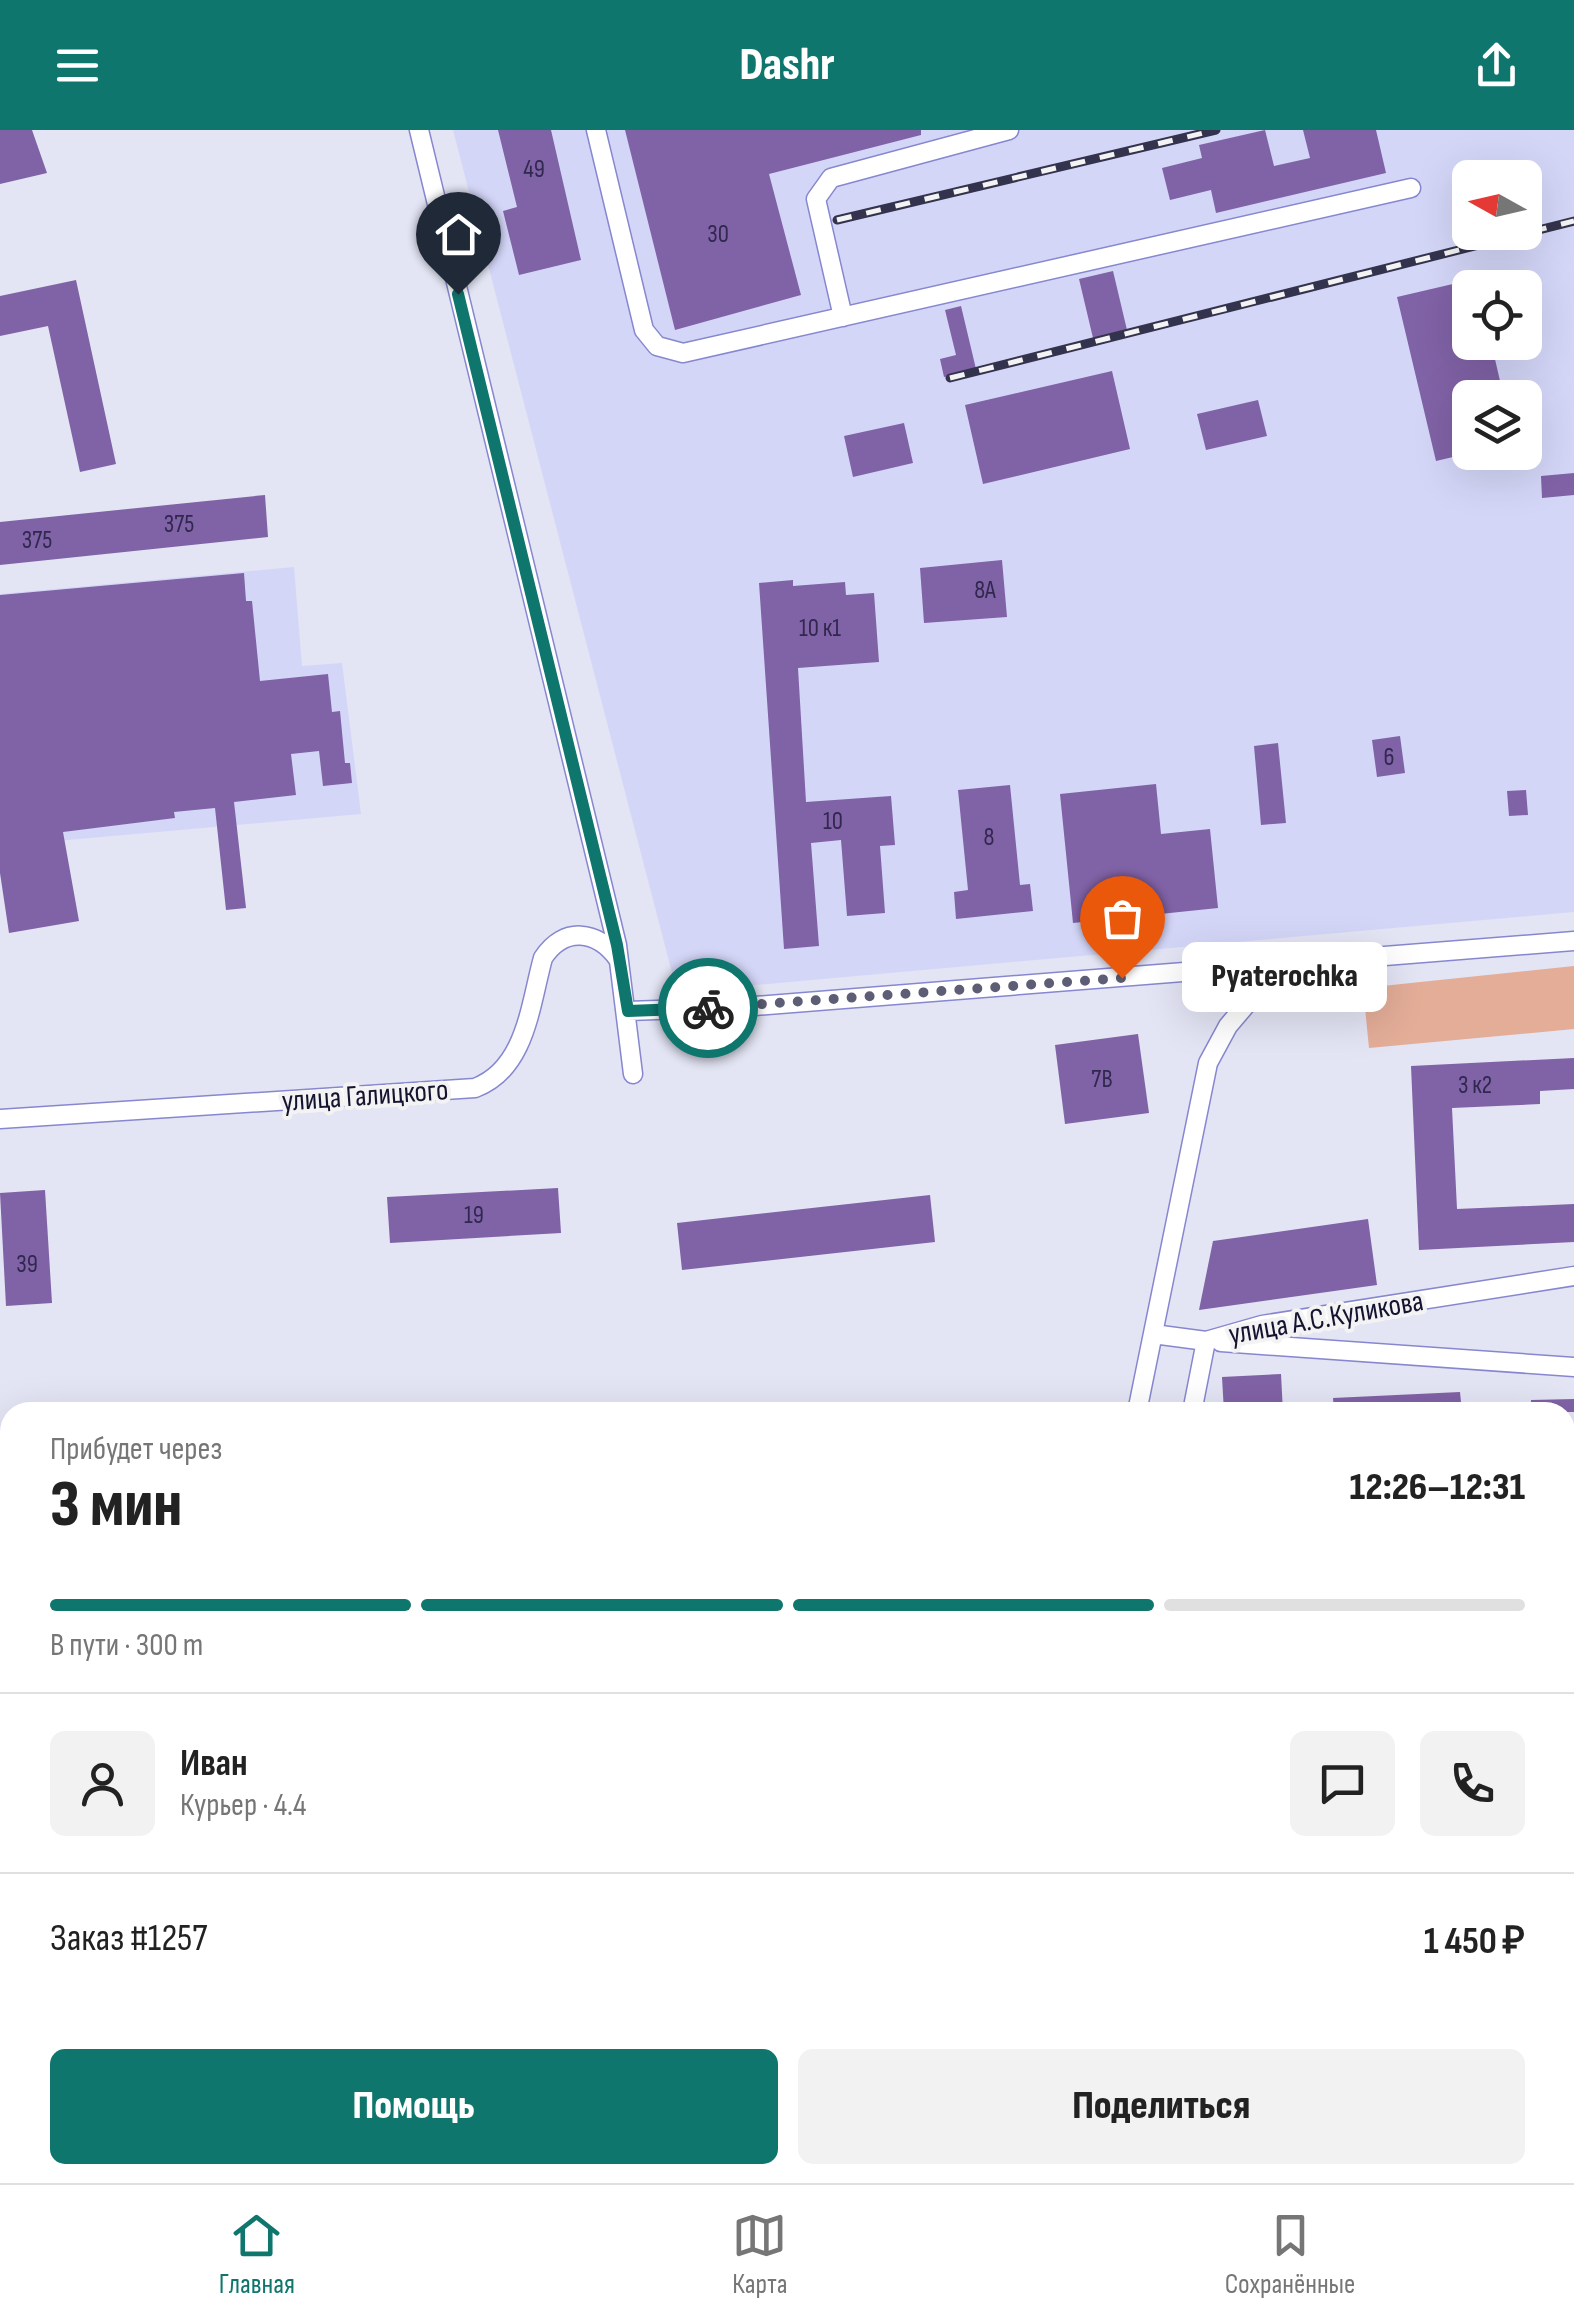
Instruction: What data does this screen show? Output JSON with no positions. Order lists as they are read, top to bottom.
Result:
{
  "streets": {
    "street": ["улица Галицкого", "улица А.С.Куликова"]
  },
  "places": ["Pyaterochka"],
  "house_numbers": [
    "49",
    "30",
    "375",
    "375",
    "8А",
    "10 к1",
    "6",
    "10",
    "8",
    "7В",
    "3 к2",
    "19",
    "39"
  ],
  "north": "left",
  "page": {
    "header": "Dashr",
    "bubble": "Pyaterochka",
    "heading": ["3 мин", "Прибудет через", "12:26–12:31"],
    "panel": [
      "Иван",
      "Курьер · 4.4",
      "Заказ #1257",
      "1 450 ₽"
    ],
    "bar": "В пути · 300 m",
    "buttons": ["Помощь", "Поделиться"],
    "tabs": ["Главная", "Карта", "Сохранённые"]
  }
}
